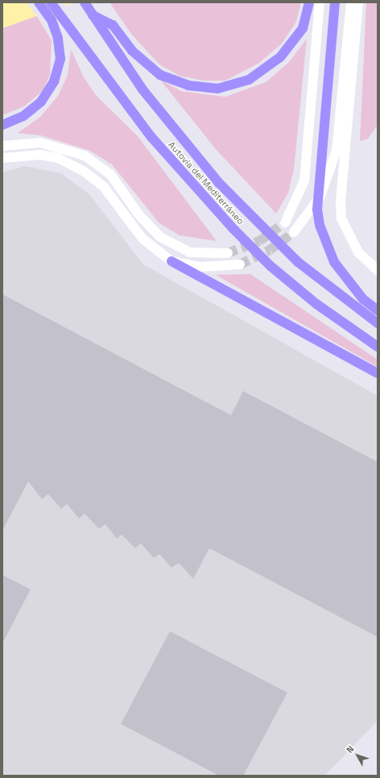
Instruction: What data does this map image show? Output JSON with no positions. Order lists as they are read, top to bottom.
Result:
{
  "streets": {
    "highway": ["Autovía del Mediterráneo"]
  },
  "north": "top left"
}
